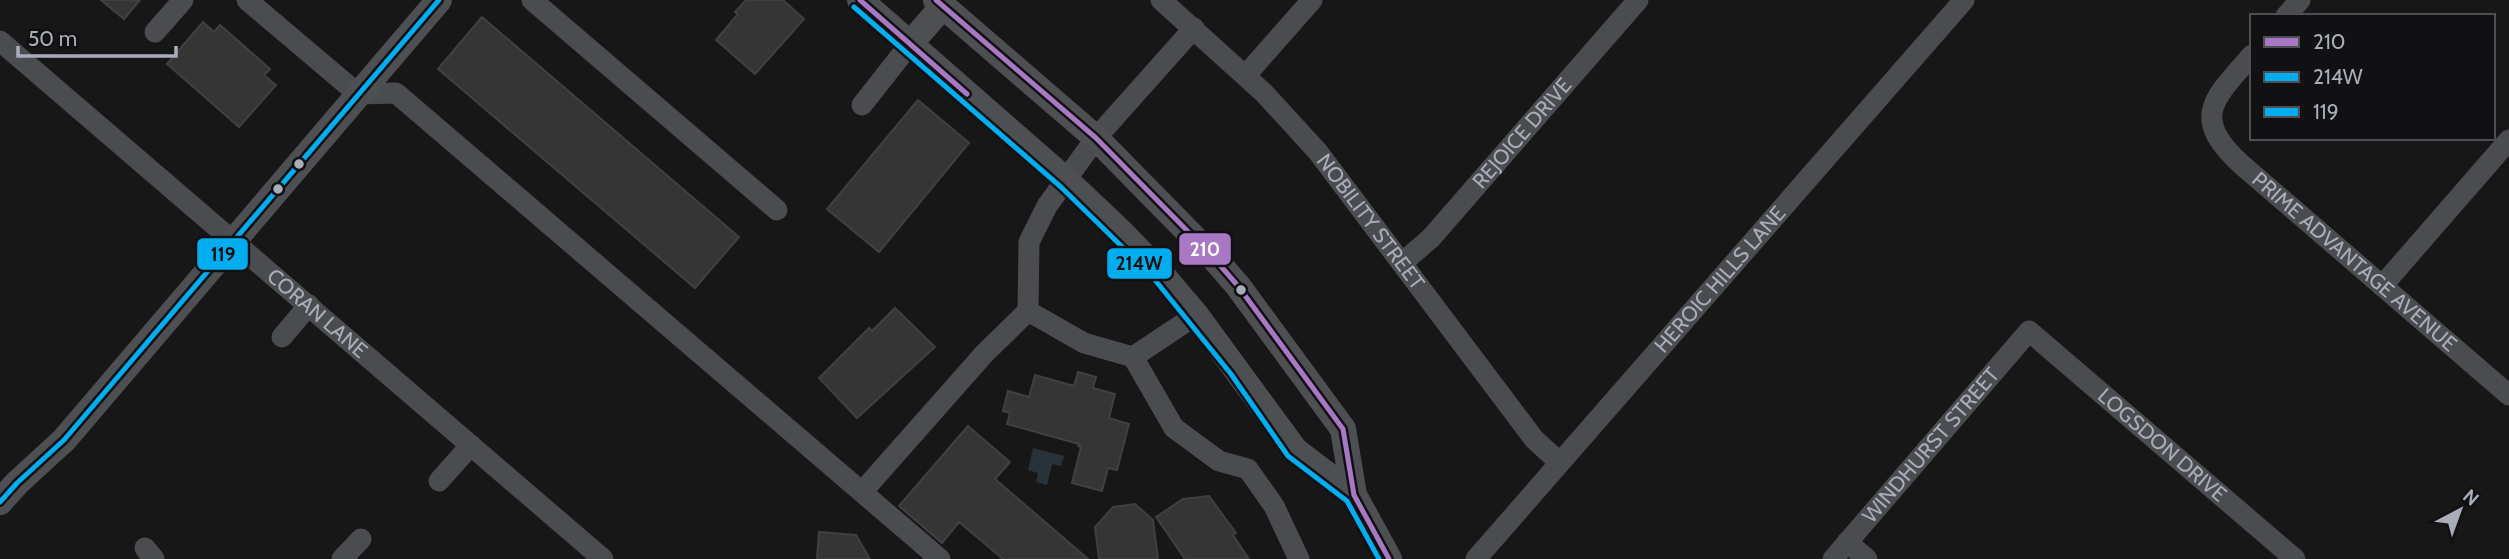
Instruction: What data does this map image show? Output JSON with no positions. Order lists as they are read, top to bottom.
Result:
{
  "streets": {
    "street": [
      "REJOICE DRIVE",
      "NOBILITY STREET",
      "PRIME ADVANTAGE AVENUE",
      "HEROIC HILLS LANE",
      "CORAN LANE",
      "WINDHURST STREET",
      "LOGSDON DRIVE"
    ]
  },
  "crossings": [
    ["REJOICE DRIVE", "NOBILITY STREET"],
    ["NOBILITY STREET", "HEROIC HILLS LANE"],
    ["WINDHURST STREET", "LOGSDON DRIVE"]
  ],
  "lines": ["transit line 210", "transit line 119", "transit line 214W"],
  "legend": ["210", "214W", "119"],
  "scale_bar": "50 m",
  "north": "top right"
}
